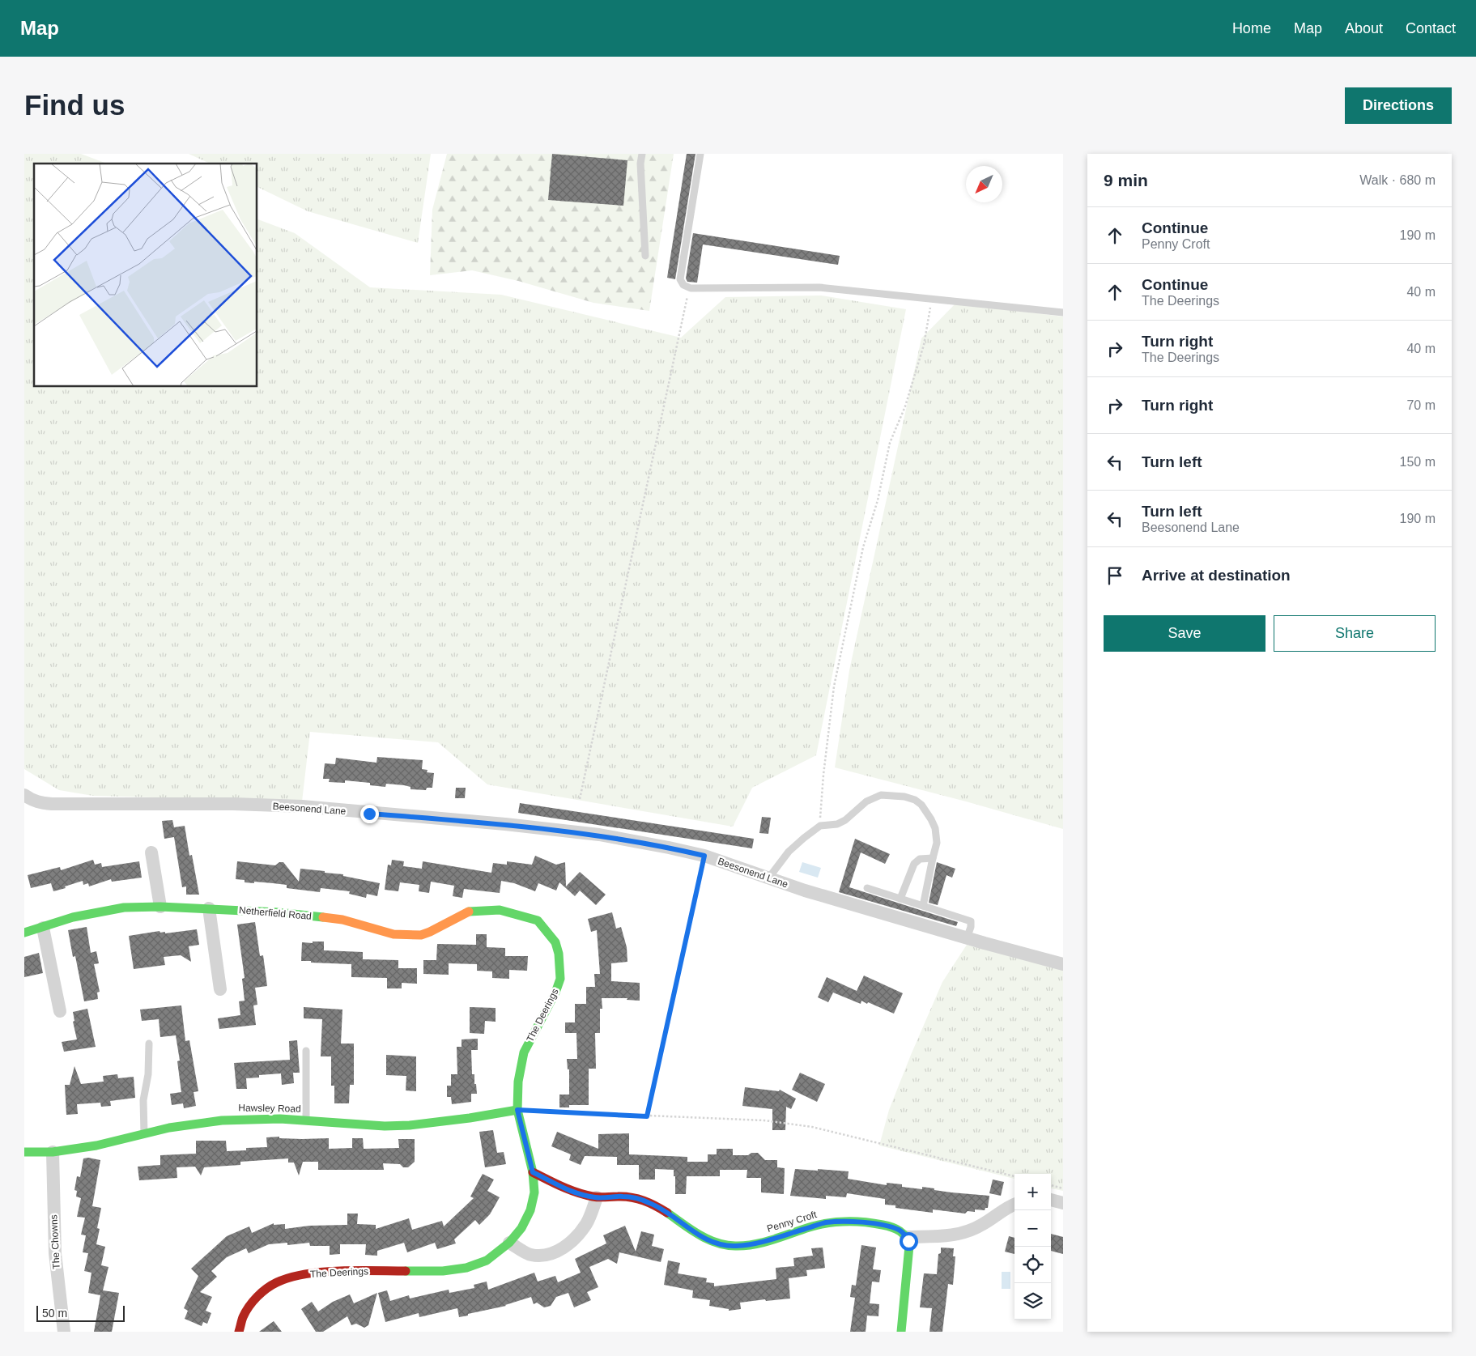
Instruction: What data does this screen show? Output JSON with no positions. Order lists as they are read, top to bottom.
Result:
{
  "streets": {
    "street": [
      "Beesonend Lane",
      "Netherfield Road",
      "The Deerings",
      "Hawsley Road",
      "Penny Croft",
      "The Chowns"
    ]
  },
  "crossings": [
    ["Netherfield Road", "The Deerings"],
    ["The Deerings", "Hawsley Road"],
    ["Hawsley Road", "The Chowns"]
  ],
  "scale_bar": "50 m",
  "north": "bottom left",
  "page": {
    "header": "Map",
    "nav": [
      "Home",
      "Map",
      "About",
      "Contact"
    ],
    "buttons": [
      "Directions",
      ["Save", "Share"]
    ],
    "title": "Find us",
    "heading": ["9 min", "Walk · 680 m"],
    "list": [
      ["Continue", "Penny Croft", "190 m"],
      ["Continue", "The Deerings", "40 m"],
      ["Turn right", "The Deerings", "40 m"],
      ["Turn right", "70 m"],
      ["Turn left", "150 m"],
      ["Turn left", "Beesonend Lane", "190 m"],
      "Arrive at destination"
    ],
    "map_buttons": ["+", "−"],
    "scale": "50 m"
  }
}
